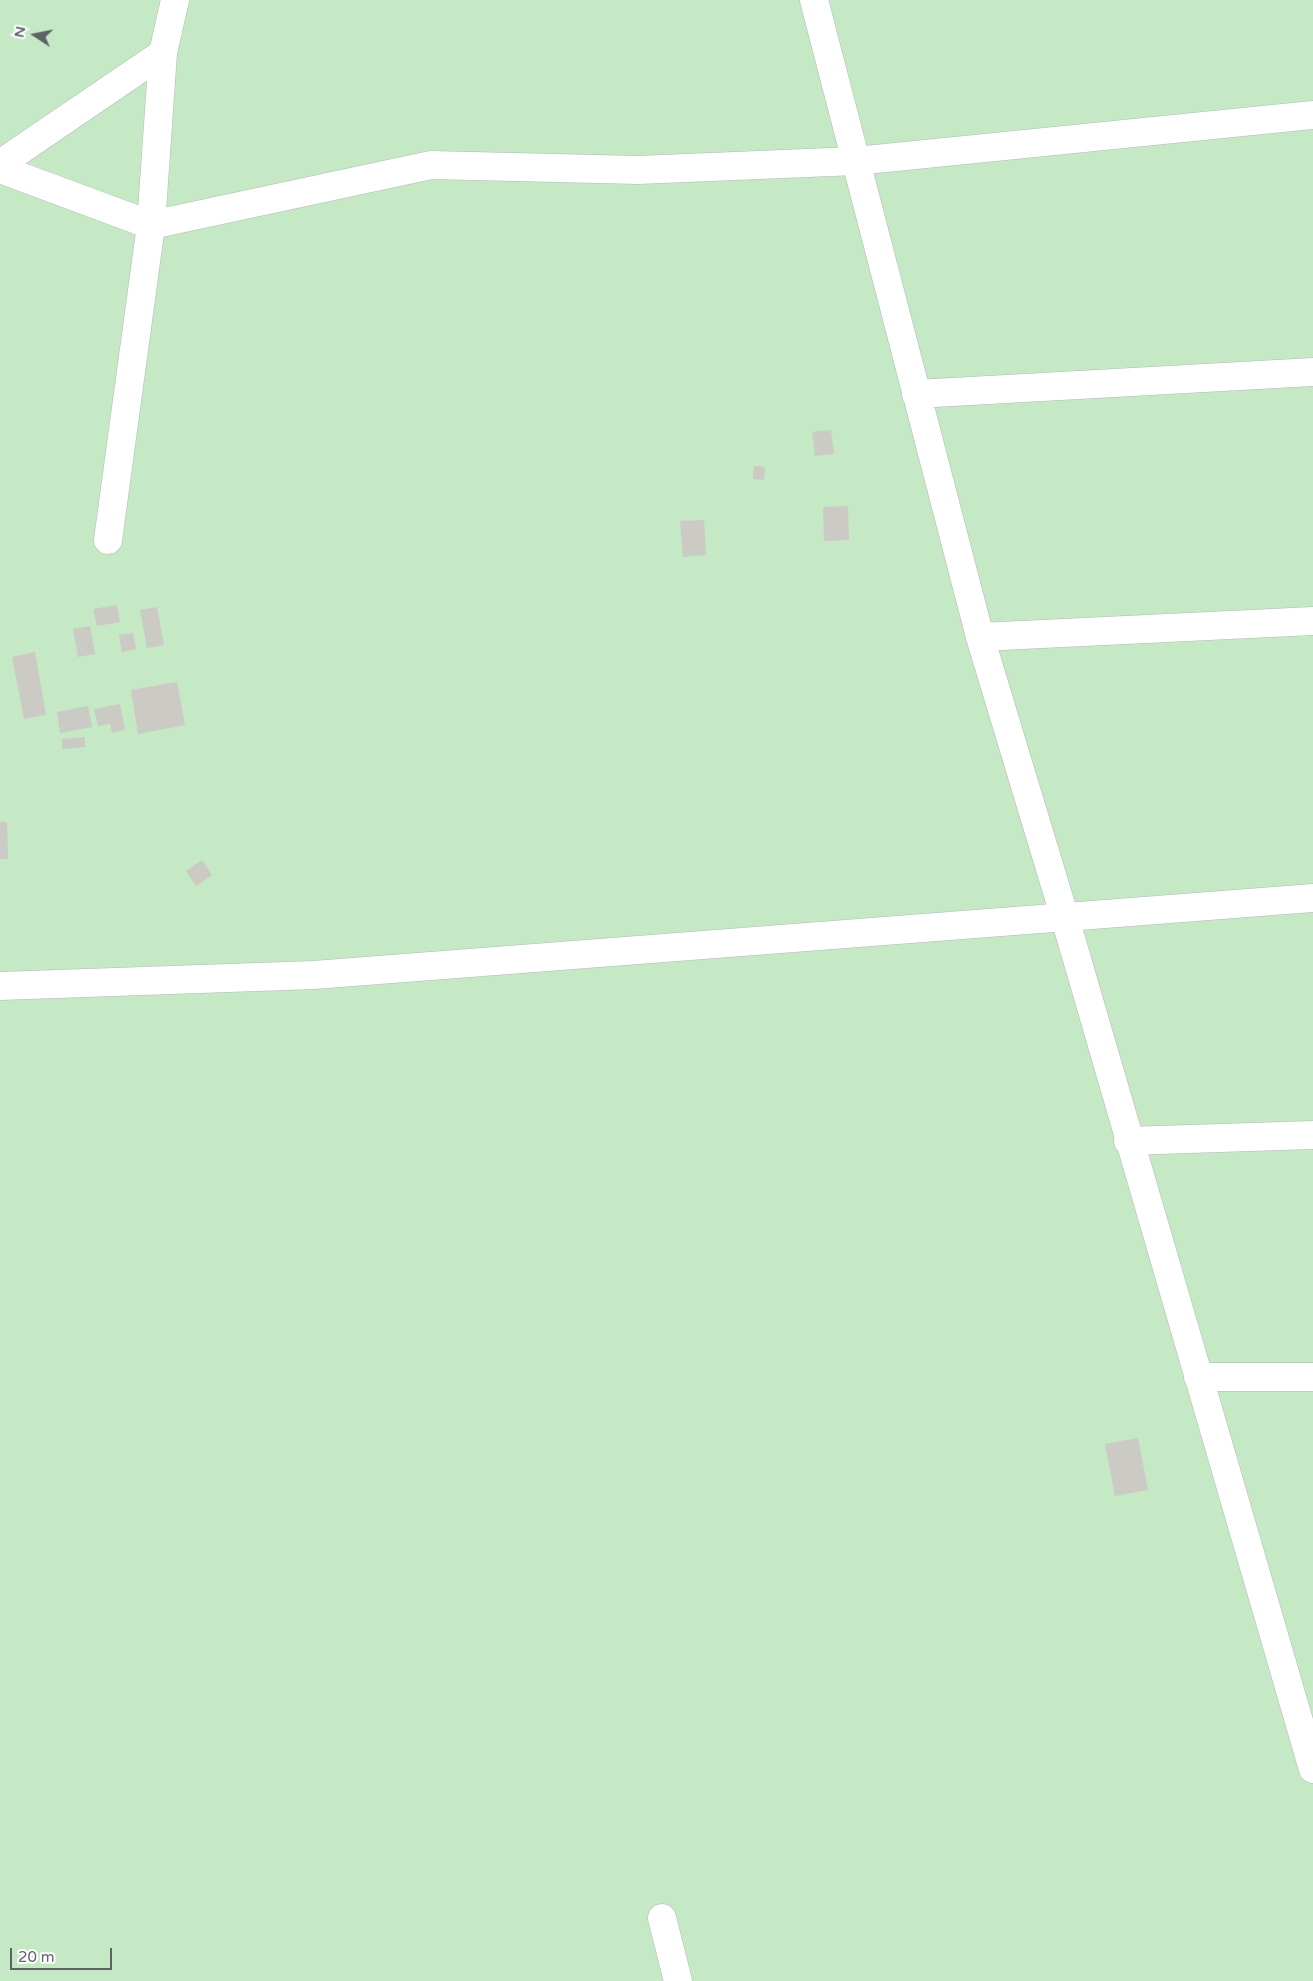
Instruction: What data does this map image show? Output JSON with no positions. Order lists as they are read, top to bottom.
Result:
{
  "scale_bar": "20 m",
  "north": "left"
}
